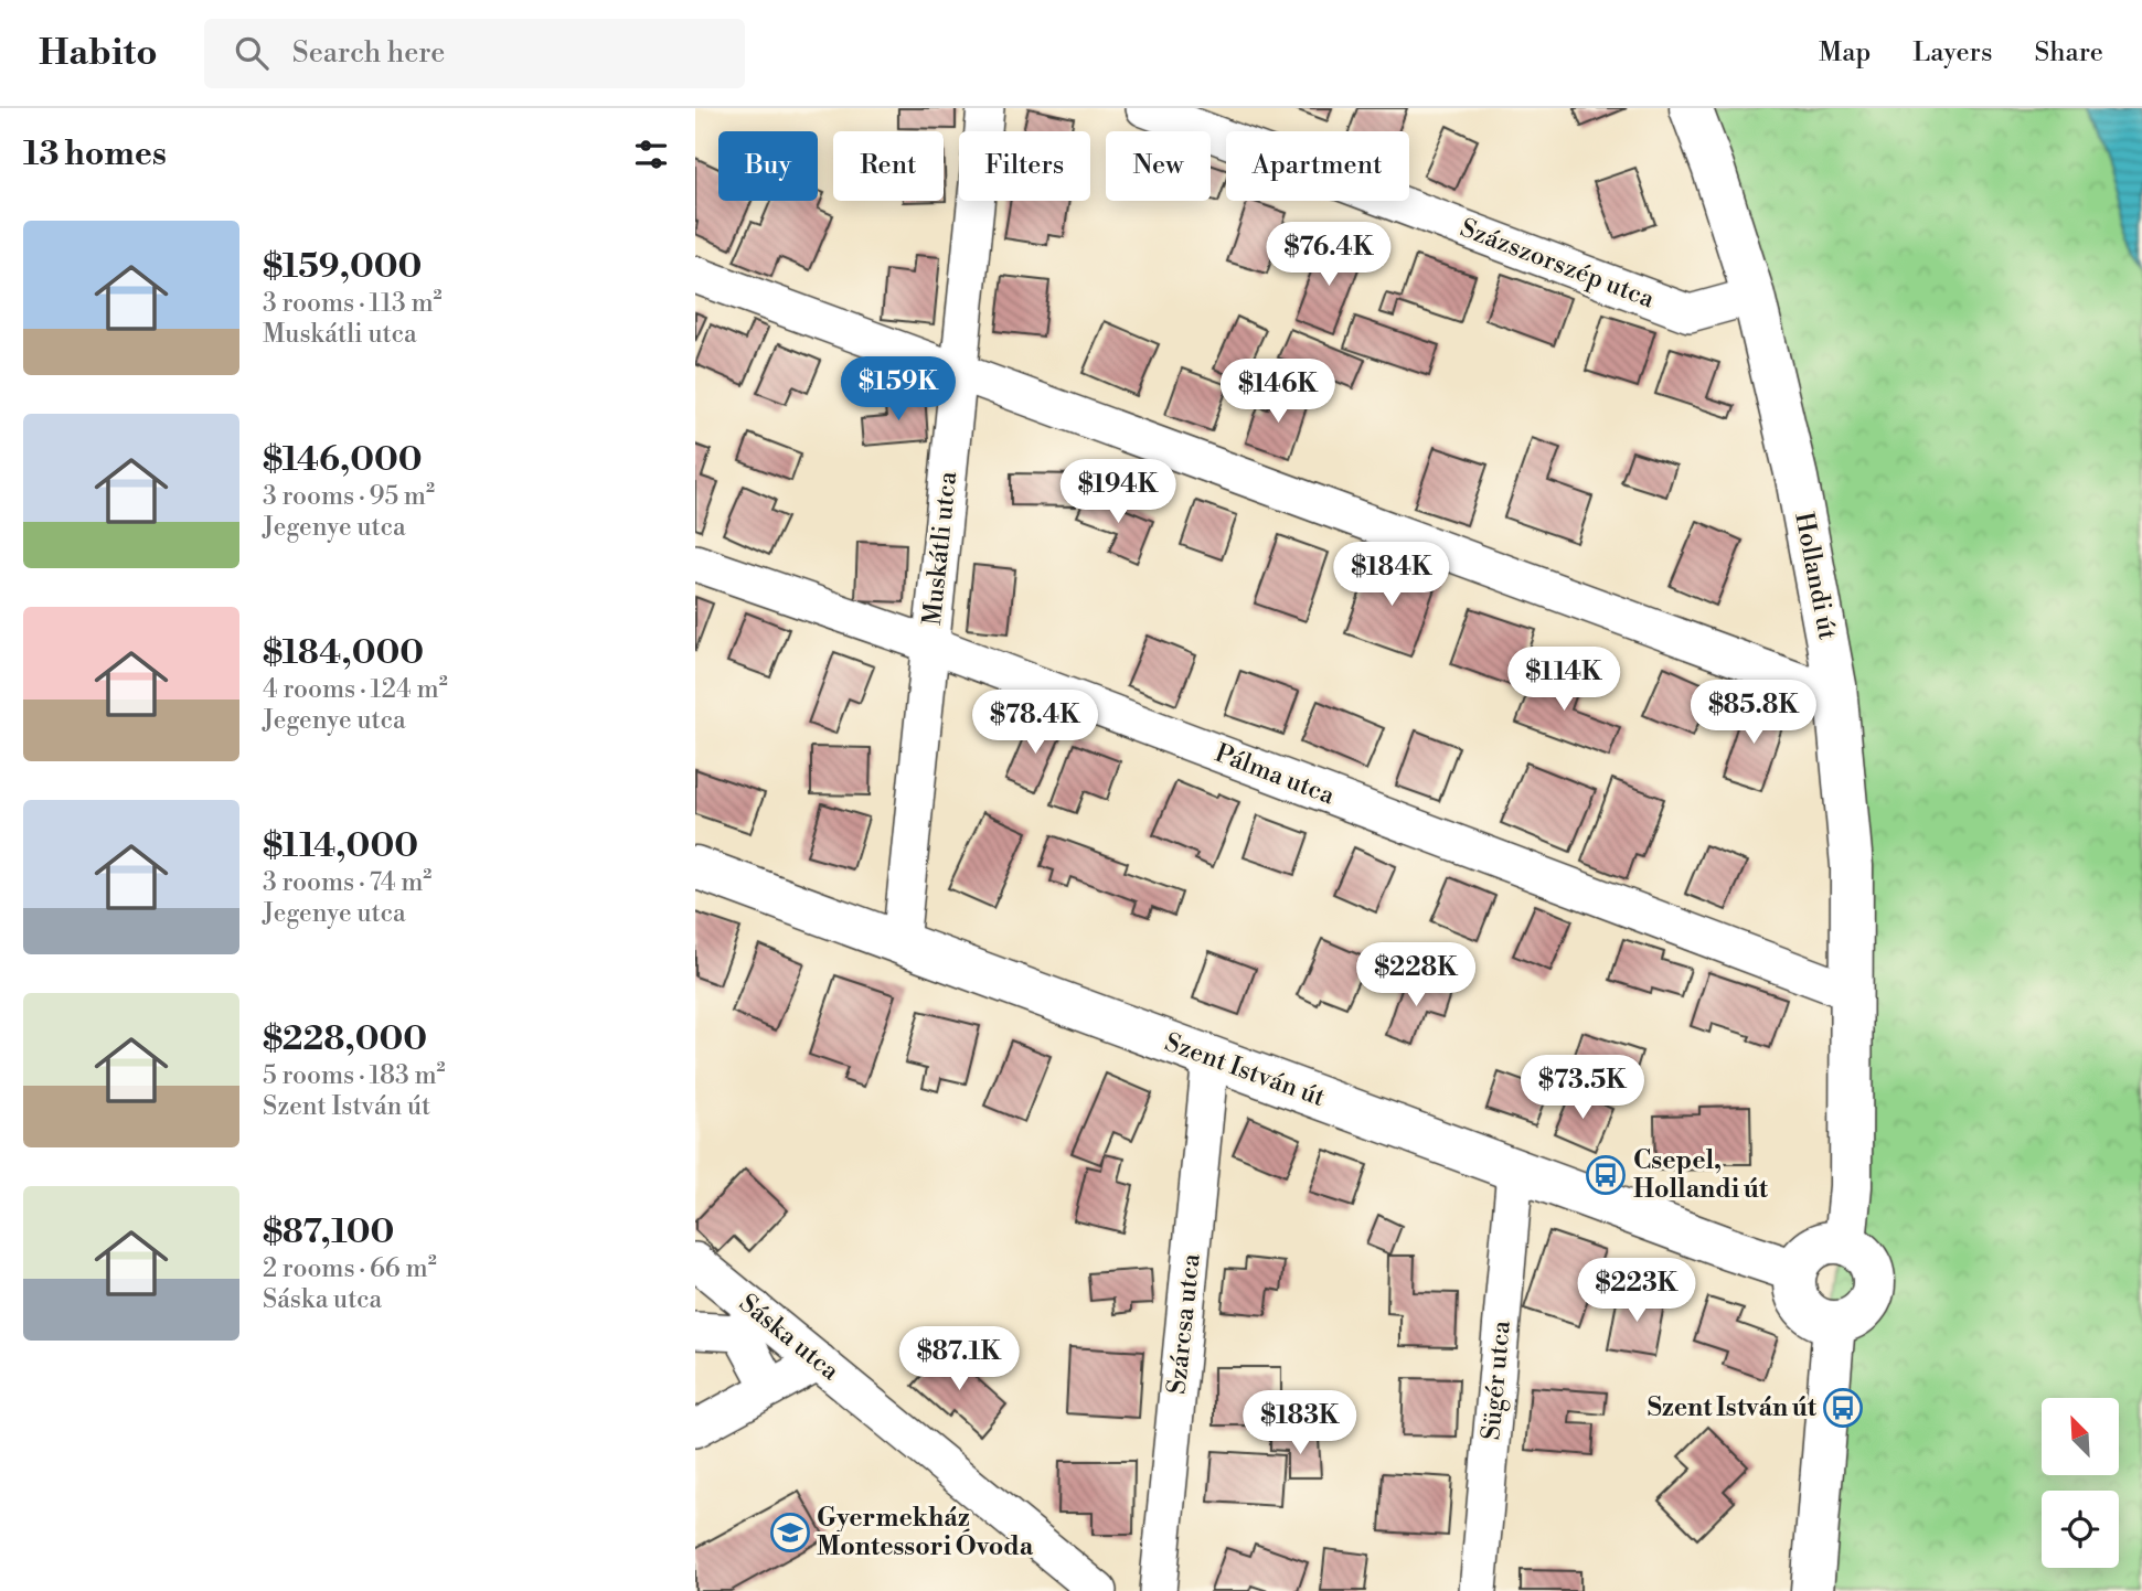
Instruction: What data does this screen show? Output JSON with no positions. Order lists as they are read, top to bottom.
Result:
{
  "streets": {
    "street": [
      "Százszorszép utca",
      "Muskátli utca",
      "Hollandi út",
      "Pálma utca",
      "Szent István út",
      "Szárcsa utca",
      "Sáska utca",
      "Sügér utca"
    ]
  },
  "crossings": [
    ["Százszorszép utca", "Hollandi út"],
    ["Muskátli utca", "Pálma utca"],
    ["Muskátli utca", "Szent István út"],
    ["Hollandi út", "Pálma utca"],
    ["Hollandi út", "Szent István út"],
    ["Szent István út", "Szárcsa utca"],
    ["Szent István út", "Sügér utca"]
  ],
  "places": {
    "bus stop": ["Csepel, Hollandi út", "Szent István út"],
    "school or university": ["Gyermekház Montessori Óvoda"]
  },
  "north": "top left",
  "page": {
    "header": "Habito",
    "search": "Search here",
    "nav": ["Map", "Layers", "Share"],
    "heading": "13 homes",
    "chip": [
      "Buy",
      "Rent",
      "Filters",
      "New",
      "Apartment"
    ],
    "list": [
      {
        "name": "$159,000",
        "note": "3 rooms · 113 m² · Muskátli utca"
      },
      {
        "name": "$146,000",
        "note": "3 rooms · 95 m² · Jegenye utca"
      },
      {
        "name": "$184,000",
        "note": "4 rooms · 124 m² · Jegenye utca"
      },
      {
        "name": "$114,000",
        "note": "3 rooms · 74 m² · Jegenye utca"
      },
      {
        "name": "$228,000",
        "note": "5 rooms · 183 m² · Szent István út"
      },
      {
        "name": "$87,100",
        "note": "2 rooms · 66 m² · Sáska utca"
      }
    ],
    "price": [
      "$76.4K",
      "$159K",
      "$146K",
      "$194K",
      "$184K",
      "$114K",
      "$85.8K",
      "$78.4K",
      "$228K",
      "$73.5K",
      "$223K",
      "$87.1K",
      "$183K"
    ]
  }
}
